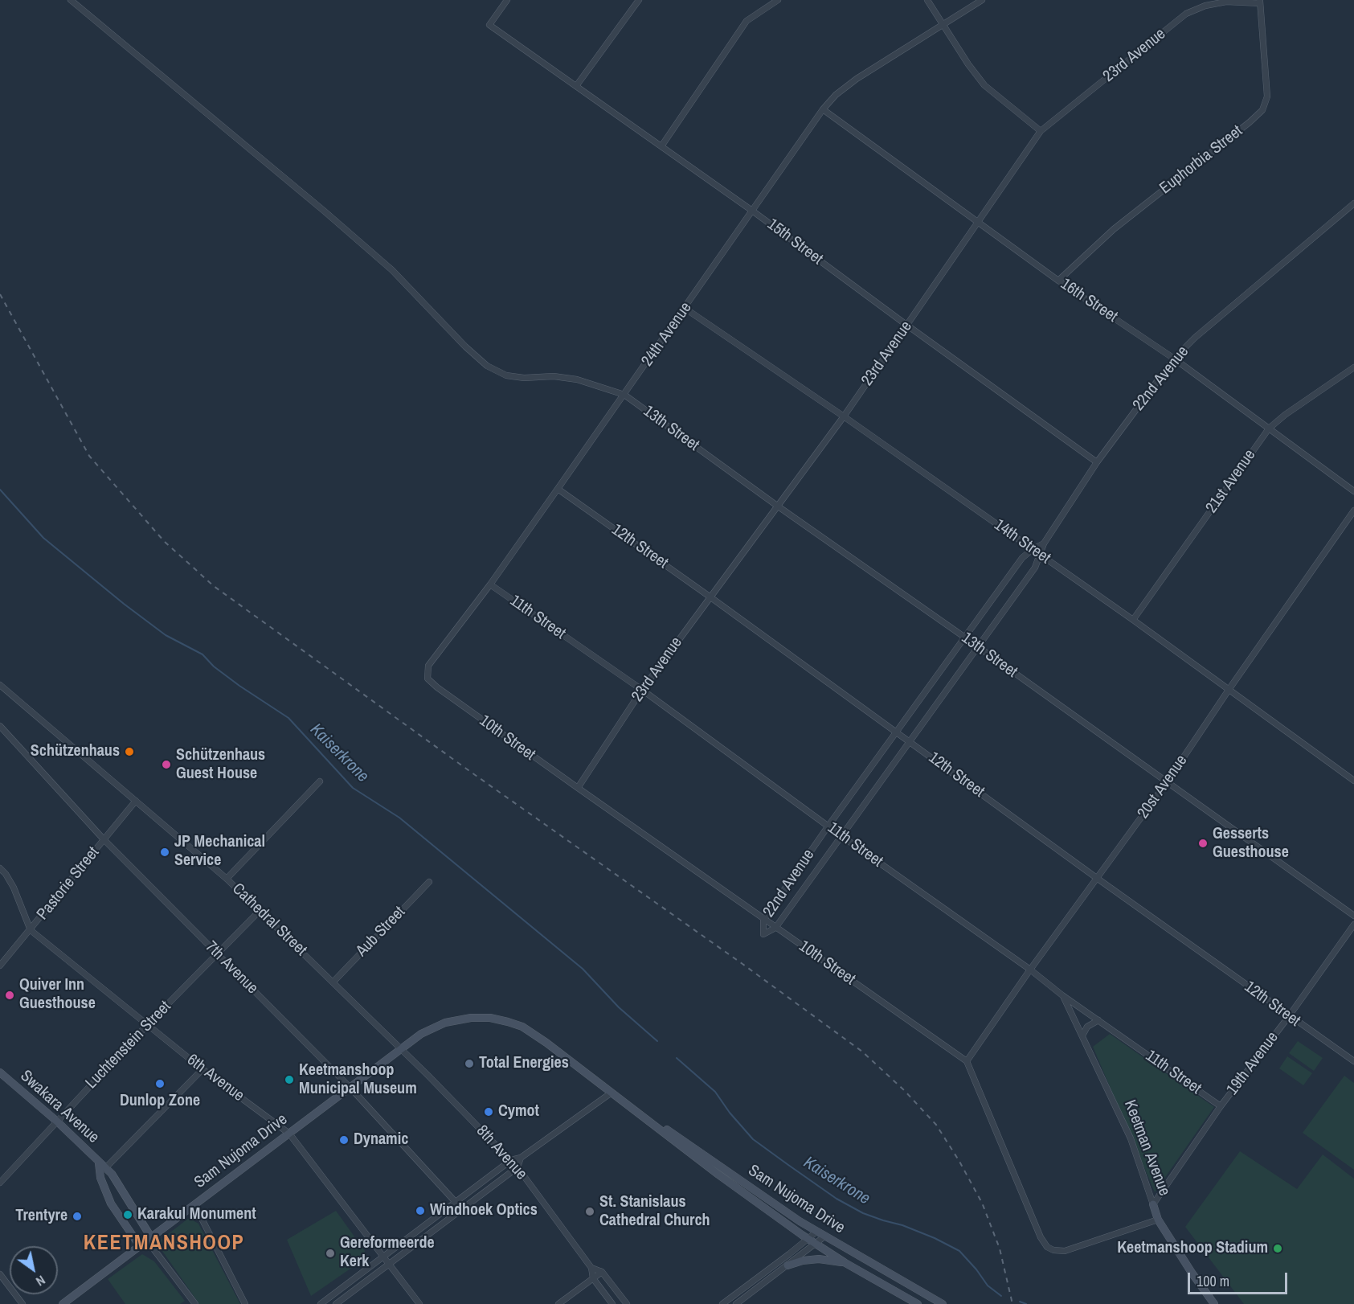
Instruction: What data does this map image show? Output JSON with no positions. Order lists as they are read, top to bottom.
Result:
{
  "streets": {
    "main road": ["Swakara Avenue", "Keetman Avenue", "Sam Nujoma Drive"],
    "street": [
      "23rd Avenue",
      "Euphorbia Street",
      "15th Street",
      "16th Street",
      "24th Avenue",
      "22nd Avenue",
      "13th Street",
      "21st Avenue",
      "14th Street",
      "12th Street",
      "11th Street",
      "10th Street",
      "20st Avenue",
      "Pastorie Street",
      "Cathedral Street",
      "Aub Street",
      "7th Avenue",
      "Luchtenstein Street",
      "19th Avenue",
      "6th Avenue",
      "8th Avenue"
    ]
  },
  "crossings": [
    ["23rd Avenue", "Euphorbia Street"],
    ["23rd Avenue", "15th Street"],
    ["23rd Avenue", "16th Street"],
    ["23rd Avenue", "13th Street"],
    ["23rd Avenue", "14th Street"],
    ["23rd Avenue", "12th Street"],
    ["23rd Avenue", "11th Street"],
    ["23rd Avenue", "10th Street"],
    ["Euphorbia Street", "16th Street"],
    ["15th Street", "24th Avenue"],
    ["15th Street", "22nd Avenue"],
    ["16th Street", "24th Avenue"],
    ["16th Street", "22nd Avenue"],
    ["16th Street", "21st Avenue"],
    ["24th Avenue", "13th Street"],
    ["24th Avenue", "14th Street"],
    ["24th Avenue", "12th Street"],
    ["24th Avenue", "11th Street"],
    ["24th Avenue", "10th Street"],
    ["22nd Avenue", "13th Street"],
    ["22nd Avenue", "14th Street"],
    ["22nd Avenue", "12th Street"],
    ["22nd Avenue", "11th Street"],
    ["22nd Avenue", "10th Street"],
    ["13th Street", "20st Avenue"],
    ["21st Avenue", "14th Street"],
    ["14th Street", "20st Avenue"],
    ["12th Street", "20st Avenue"],
    ["12th Street", "19th Avenue"],
    ["11th Street", "20st Avenue"],
    ["11th Street", "19th Avenue"],
    ["11th Street", "Keetman Avenue"],
    ["10th Street", "20st Avenue"],
    ["Pastorie Street", "Cathedral Street"],
    ["Pastorie Street", "7th Avenue"],
    ["Pastorie Street", "6th Avenue"],
    ["Cathedral Street", "Aub Street"],
    ["Cathedral Street", "Luchtenstein Street"],
    ["Cathedral Street", "Sam Nujoma Drive"],
    ["Cathedral Street", "8th Avenue"],
    ["7th Avenue", "Luchtenstein Street"],
    ["7th Avenue", "Sam Nujoma Drive"],
    ["Luchtenstein Street", "6th Avenue"],
    ["Luchtenstein Street", "Swakara Avenue"],
    ["19th Avenue", "Keetman Avenue"],
    ["6th Avenue", "Sam Nujoma Drive"],
    ["Swakara Avenue", "Sam Nujoma Drive"],
    ["Sam Nujoma Drive", "8th Avenue"]
  ],
  "districts": ["KEETMANSHOOP"],
  "water": ["Kaiserkrone"],
  "places": [
    "Schützenhaus",
    "Schützenhaus Guest House",
    "Gesserts Guesthouse",
    "JP Mechanical Service",
    "Quiver Inn Guesthouse",
    "Total Energies",
    "Keetmanshoop Municipal Museum",
    "Dunlop Zone",
    "Cymot",
    "Dynamic",
    "Windhoek Optics",
    "St. Stanislaus Cathedral Church",
    "Karakul Monument",
    "Trentyre",
    "Keetmanshoop Stadium",
    "Gereformeerde Kerk"
  ],
  "scale_bar": "100 m",
  "north": "bottom right"
}
